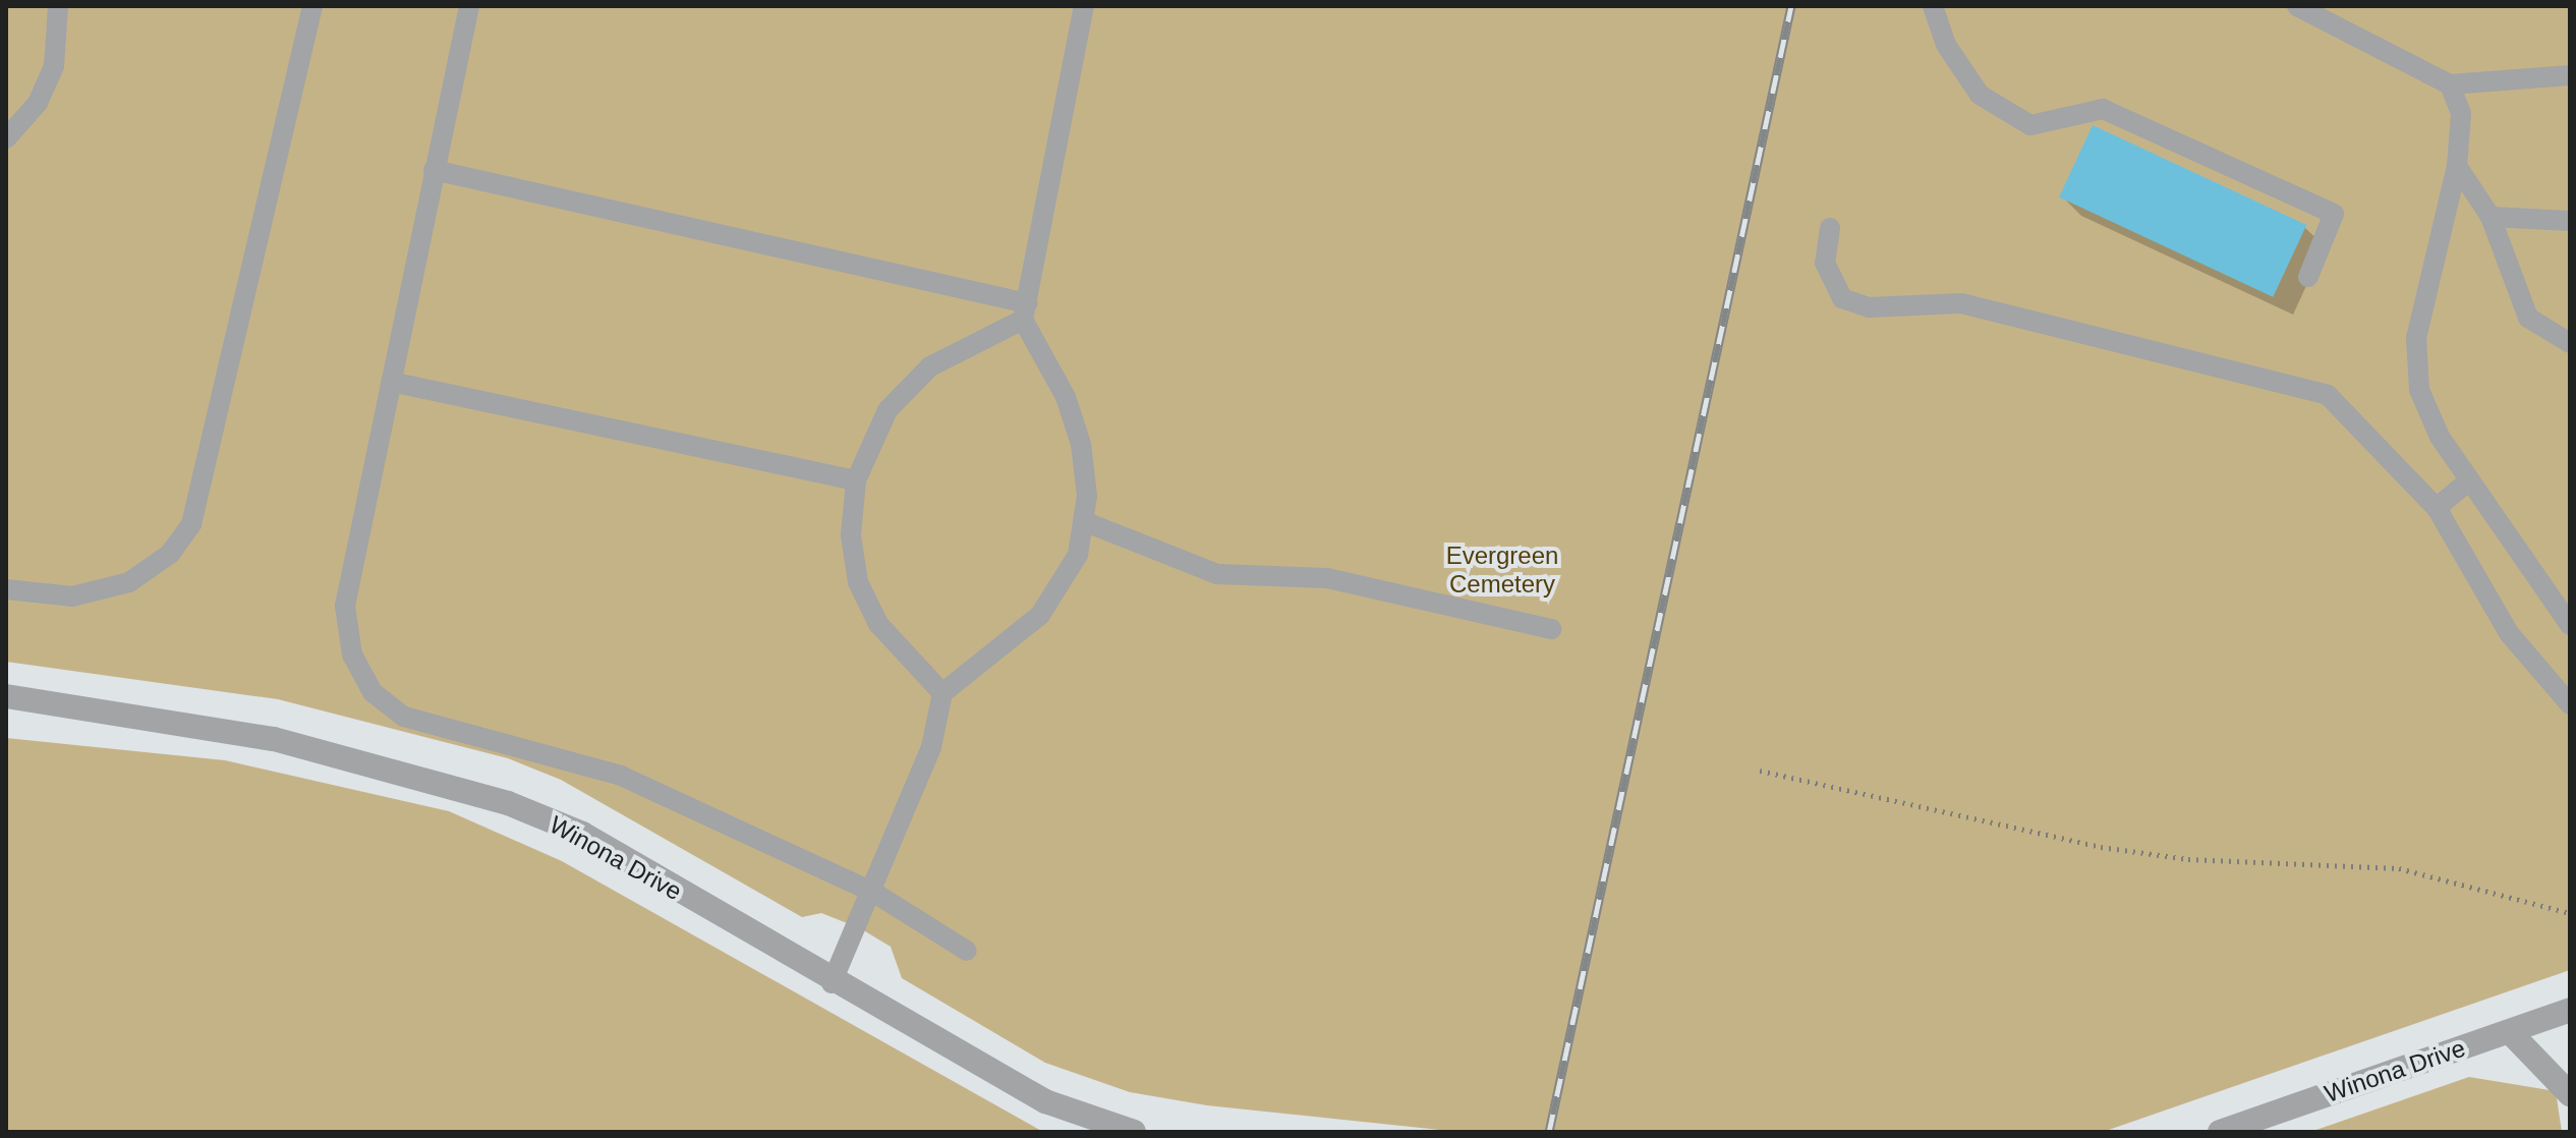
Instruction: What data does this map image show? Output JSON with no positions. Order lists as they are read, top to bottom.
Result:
{
  "streets": {
    "street": ["Winona Drive"]
  },
  "parks": ["Evergreen Cemetery"]
}
